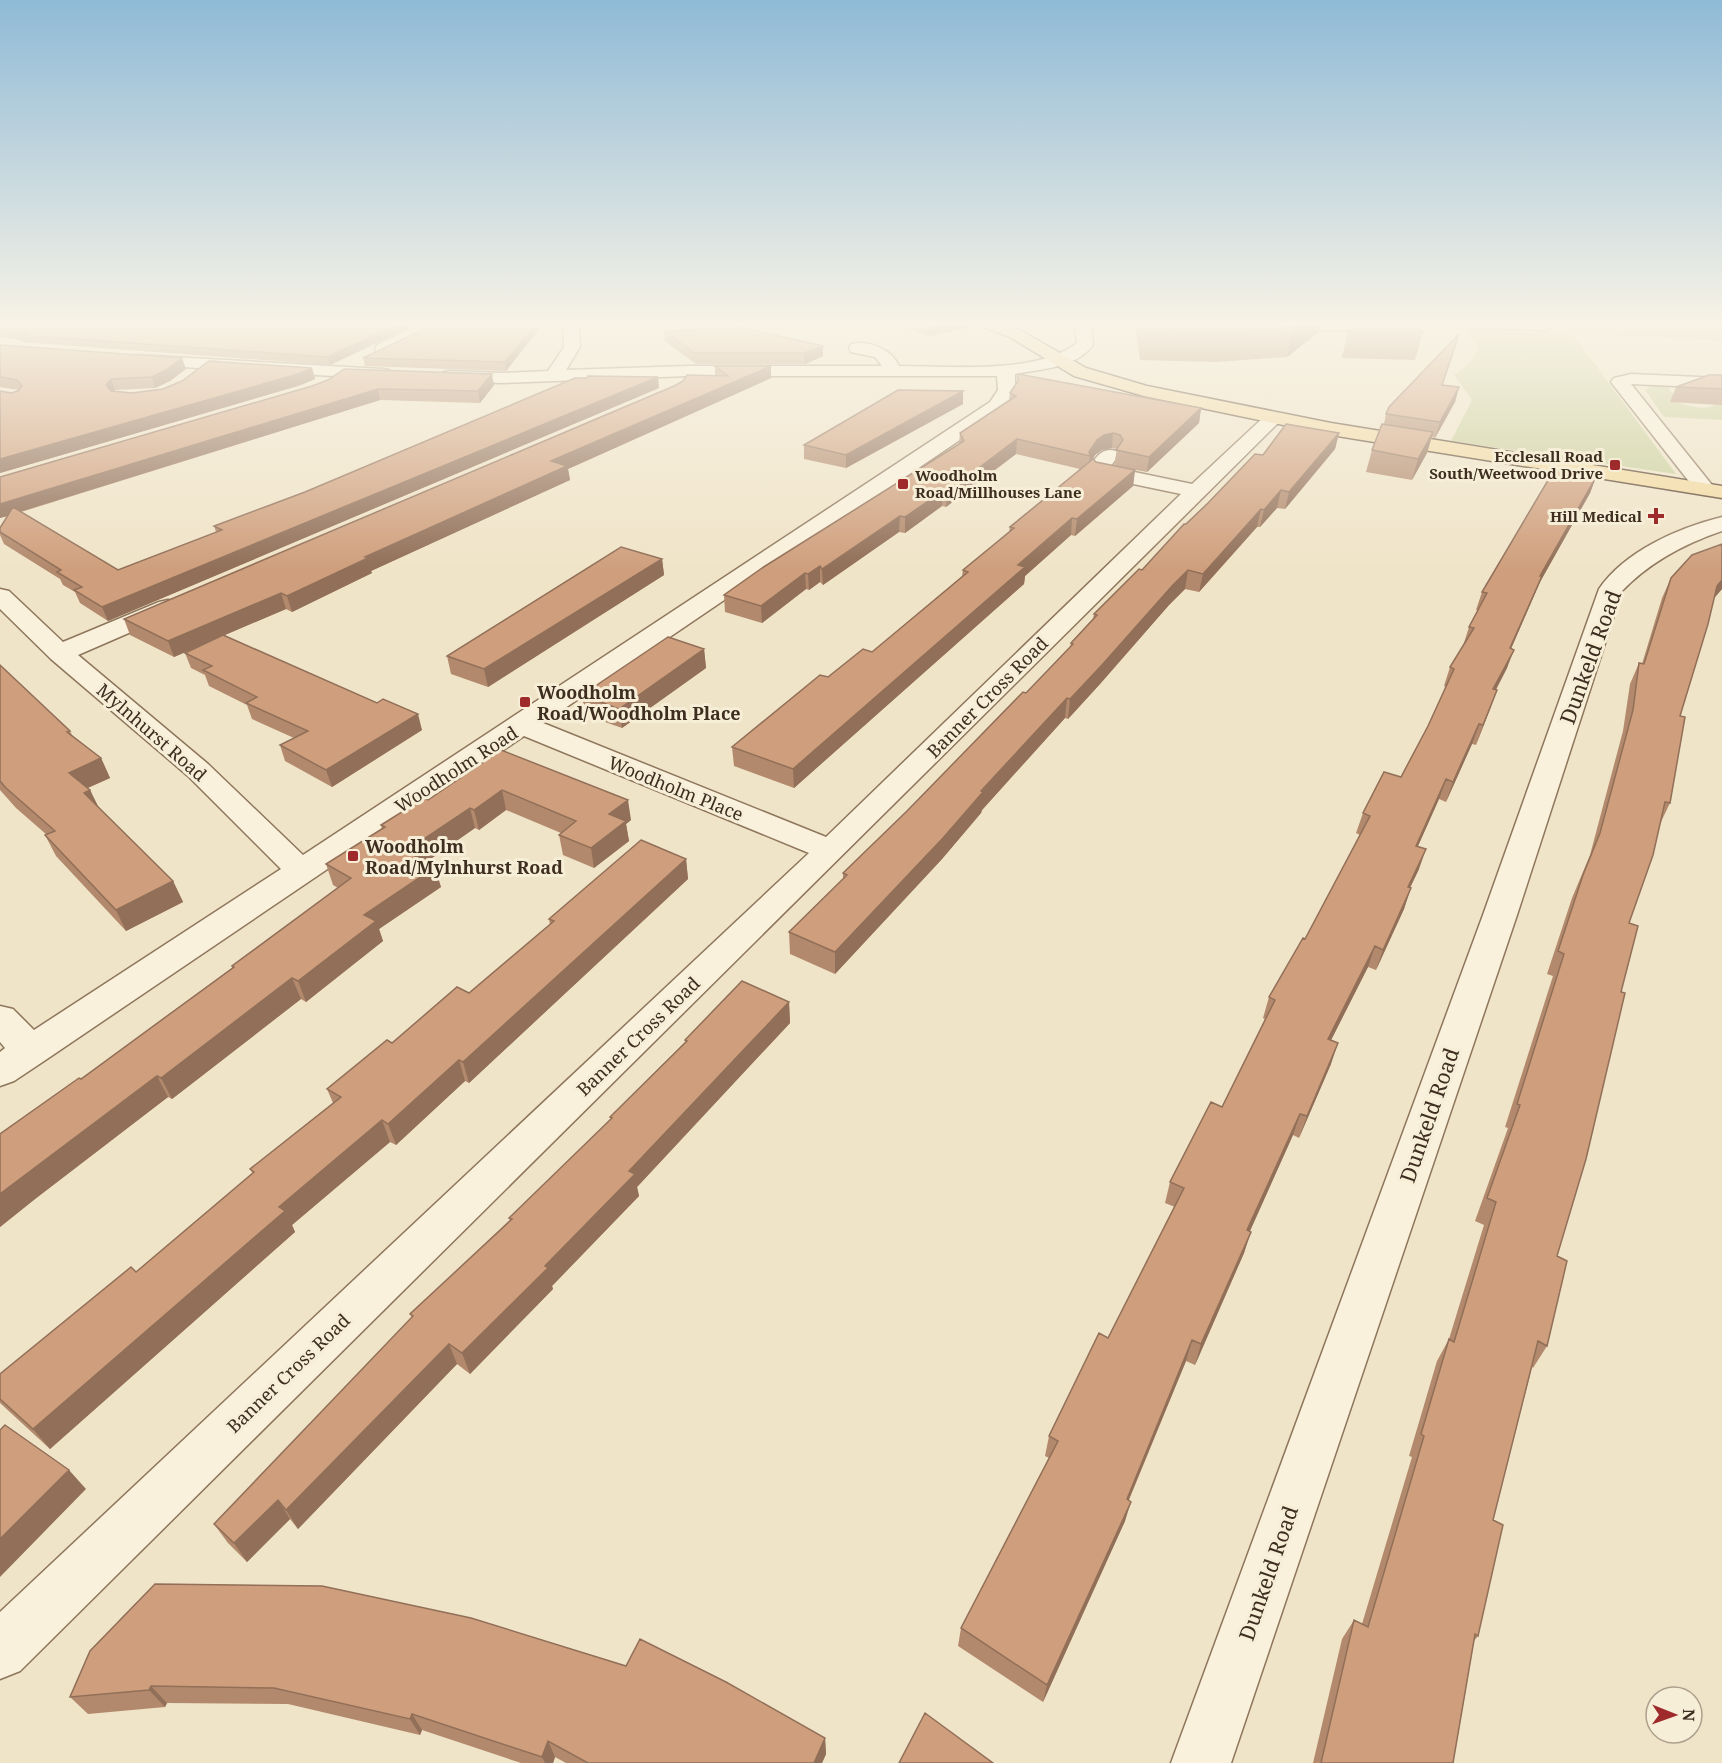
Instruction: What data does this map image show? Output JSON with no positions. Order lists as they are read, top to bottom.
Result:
{
  "streets": {
    "street": [
      "Dunkeld Road",
      "Banner Cross Road",
      "Mylnhurst Road",
      "Woodholm Road",
      "Woodholm Place"
    ]
  },
  "crossings": [
    ["Banner Cross Road", "Woodholm Place"],
    ["Mylnhurst Road", "Woodholm Road"],
    ["Woodholm Road", "Woodholm Place"]
  ],
  "places": {
    "transit": [
      "Ecclesall Road South/Weetwood Drive",
      "Woodholm Road/Millhouses Lane",
      "Woodholm Road/Woodholm Place",
      "Woodholm Road/Mylnhurst Road"
    ],
    "health": ["Hill Medical"]
  },
  "north": "right"
}
